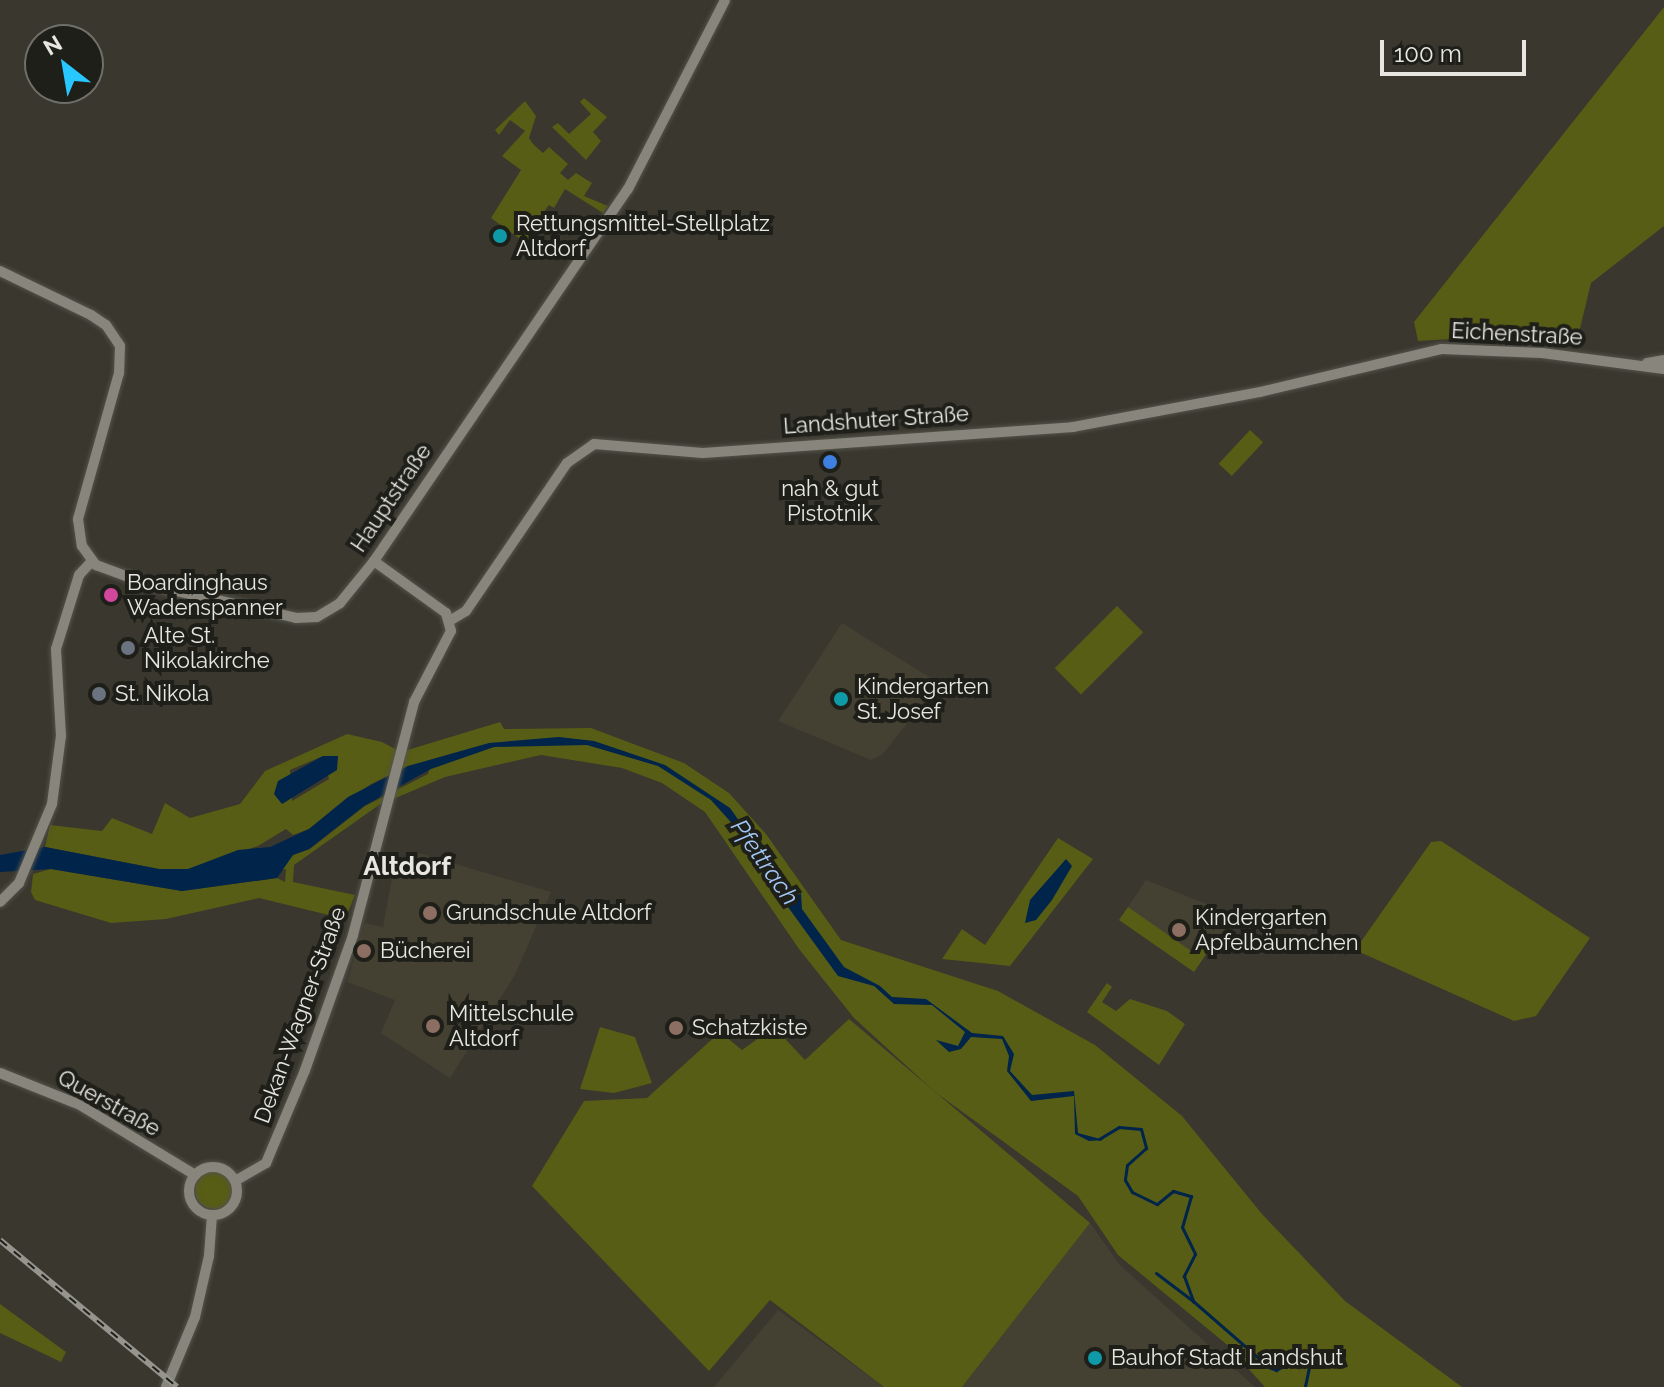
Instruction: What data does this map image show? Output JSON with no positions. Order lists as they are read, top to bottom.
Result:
{
  "streets": {
    "street": [
      "Eichenstraße",
      "Landshuter Straße",
      "Hauptstraße",
      "Dekan-Wagner-Straße",
      "Querstraße"
    ]
  },
  "crossings": [
    ["Eichenstraße", "Landshuter Straße"],
    ["Landshuter Straße", "Dekan-Wagner-Straße"],
    ["Dekan-Wagner-Straße", "Querstraße"]
  ],
  "districts": ["Altdorf"],
  "water": ["Pfettrach"],
  "places": [
    "Rettungsmittel-Stellplatz Altdorf",
    "nah & gut Pistotnik",
    "Boardinghaus Wadenspanner",
    "Alte St. Nikolakirche",
    "St. Nikola",
    "Kindergarten St. Josef",
    "Grundschule Altdorf",
    "Kindergarten Apfelbäumchen",
    "Bücherei",
    "Mittelschule Altdorf",
    "Schatzkiste",
    "Bauhof Stadt Landshut"
  ],
  "scale_bar": "100 m",
  "north": "top left"
}
